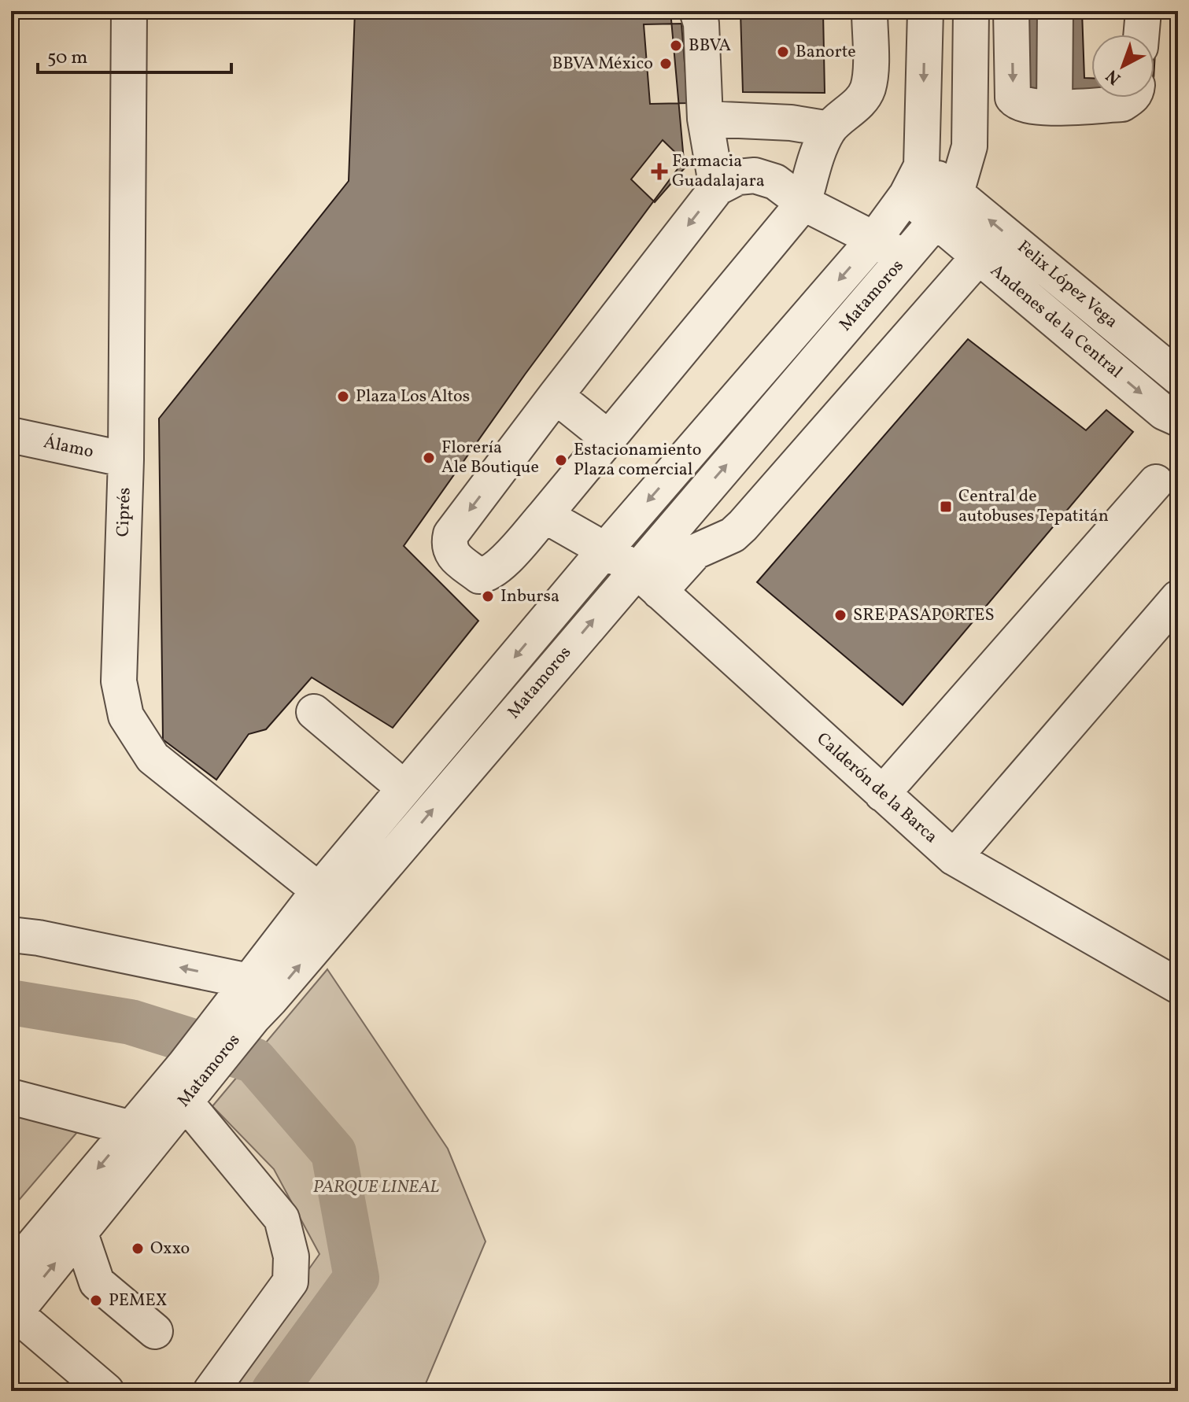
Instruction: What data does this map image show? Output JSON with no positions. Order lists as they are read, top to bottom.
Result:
{
  "streets": {
    "street": [
      "Felix López Vega",
      "Matamoros",
      "Andenes de la Central",
      "Álamo",
      "Ciprés",
      "Calderón de la Barca"
    ]
  },
  "crossings": [
    ["Felix López Vega", "Matamoros"],
    ["Felix López Vega", "Andenes de la Central"],
    ["Matamoros", "Andenes de la Central"],
    ["Matamoros", "Ciprés"],
    ["Matamoros", "Calderón de la Barca"],
    ["Álamo", "Ciprés"]
  ],
  "one_way": ["Felix López Vega", "Andenes de la Central"],
  "parks": ["PARQUE LINEAL"],
  "places": {
    "other": [
      "BBVA",
      "Banorte",
      "BBVA México",
      "Plaza Los Altos",
      "Florería Ale Boutique",
      "Estacionamiento Plaza comercial",
      "Inbursa",
      "SRE PASAPORTES",
      "Oxxo",
      "PEMEX"
    ],
    "health": ["Farmacia Guadalajara"],
    "transit": ["Central de autobuses Tepatitán"]
  },
  "scale_bar": "50 m",
  "north": "bottom left"
}
